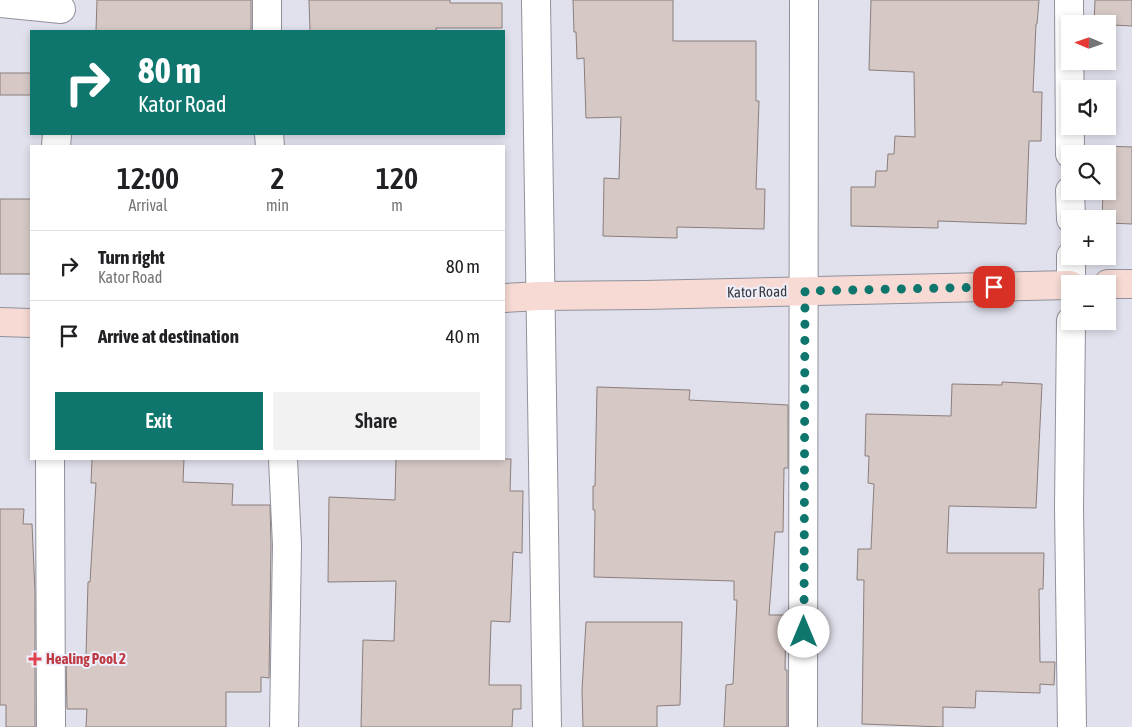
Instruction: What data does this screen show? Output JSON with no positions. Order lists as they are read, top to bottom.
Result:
{
  "streets": {
    "main road": ["Kator Road"]
  },
  "places": {
    "health": ["Healing Pool 2"]
  },
  "north": "left",
  "page": {
    "map_buttons": ["+", "−"],
    "turn": ["80 m", "Kator Road"],
    "eta": [
      "12:00",
      "Arrival",
      "2",
      "min",
      "120",
      "m"
    ],
    "list": [
      {
        "name": "Turn right",
        "note": "Kator Road",
        "value": "80 m"
      },
      {
        "name": "Arrive at destination",
        "value": "40 m"
      }
    ],
    "buttons": ["Exit", "Share"]
  }
}
